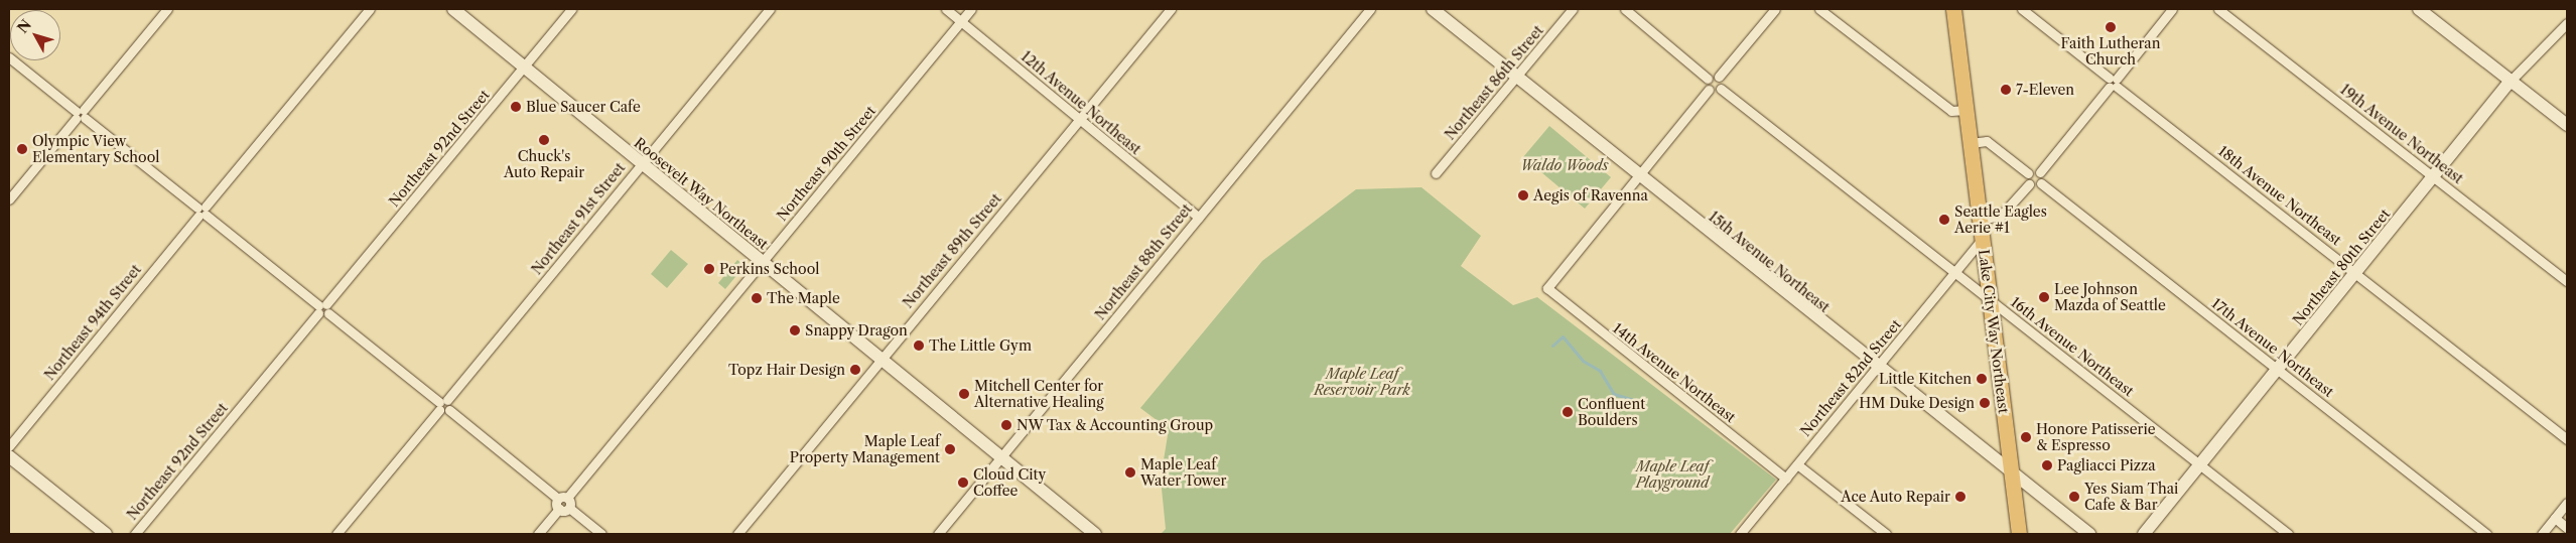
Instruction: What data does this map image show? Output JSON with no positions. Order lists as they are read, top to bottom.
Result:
{
  "streets": {
    "main road": ["Lake City Way Northeast"],
    "street": [
      "Northeast 86th Street",
      "12th Avenue Northeast",
      "19th Avenue Northeast",
      "Northeast 92nd Street",
      "Northeast 90th Street",
      "Roosevelt Way Northeast",
      "18th Avenue Northeast",
      "Northeast 91st Street",
      "Northeast 89th Street",
      "Northeast 88th Street",
      "15th Avenue Northeast",
      "Northeast 80th Street",
      "Northeast 94th Street",
      "16th Avenue Northeast",
      "17th Avenue Northeast",
      "14th Avenue Northeast",
      "Northeast 82nd Street"
    ]
  },
  "crossings": [
    ["Northeast 86th Street", "15th Avenue Northeast"],
    ["12th Avenue Northeast", "Northeast 90th Street"],
    ["12th Avenue Northeast", "Northeast 89th Street"],
    ["12th Avenue Northeast", "Northeast 88th Street"],
    ["19th Avenue Northeast", "Northeast 80th Street"],
    ["Northeast 92nd Street", "Roosevelt Way Northeast"],
    ["Northeast 90th Street", "Roosevelt Way Northeast"],
    ["Roosevelt Way Northeast", "Northeast 91st Street"],
    ["Roosevelt Way Northeast", "Northeast 89th Street"],
    ["Roosevelt Way Northeast", "Northeast 88th Street"],
    ["18th Avenue Northeast", "Northeast 80th Street"],
    ["15th Avenue Northeast", "Lake City Way Northeast"],
    ["15th Avenue Northeast", "14th Avenue Northeast"],
    ["15th Avenue Northeast", "Northeast 82nd Street"],
    ["Northeast 80th Street", "16th Avenue Northeast"],
    ["Northeast 80th Street", "17th Avenue Northeast"],
    ["Lake City Way Northeast", "16th Avenue Northeast"],
    ["Lake City Way Northeast", "Northeast 82nd Street"],
    ["16th Avenue Northeast", "Northeast 82nd Street"],
    ["14th Avenue Northeast", "Northeast 82nd Street"]
  ],
  "parks": ["Waldo Woods", "Maple Leaf Reservoir Park", "Maple Leaf Playground"],
  "places": [
    "Faith Lutheran Church",
    "7-Eleven",
    "Blue Saucer Cafe",
    "Chuck's Auto Repair",
    "Olympic View Elementary School",
    "Aegis of Ravenna",
    "Seattle Eagles Aerie #1",
    "Perkins School",
    "Lee Johnson Mazda of Seattle",
    "The Maple",
    "Snappy Dragon",
    "The Little Gym",
    "Topz Hair Design",
    "Little Kitchen",
    "Mitchell Center for Alternative Healing",
    "HM Duke Design",
    "Confluent Boulders",
    "NW Tax & Accounting Group",
    "Honore Patisserie & Espresso",
    "Maple Leaf Property Management",
    "Pagliacci Pizza",
    "Maple Leaf Water Tower",
    "Cloud City Coffee",
    "Ace Auto Repair",
    "Yes Siam Thai Cafe & Bar"
  ],
  "north": "top left"
}
